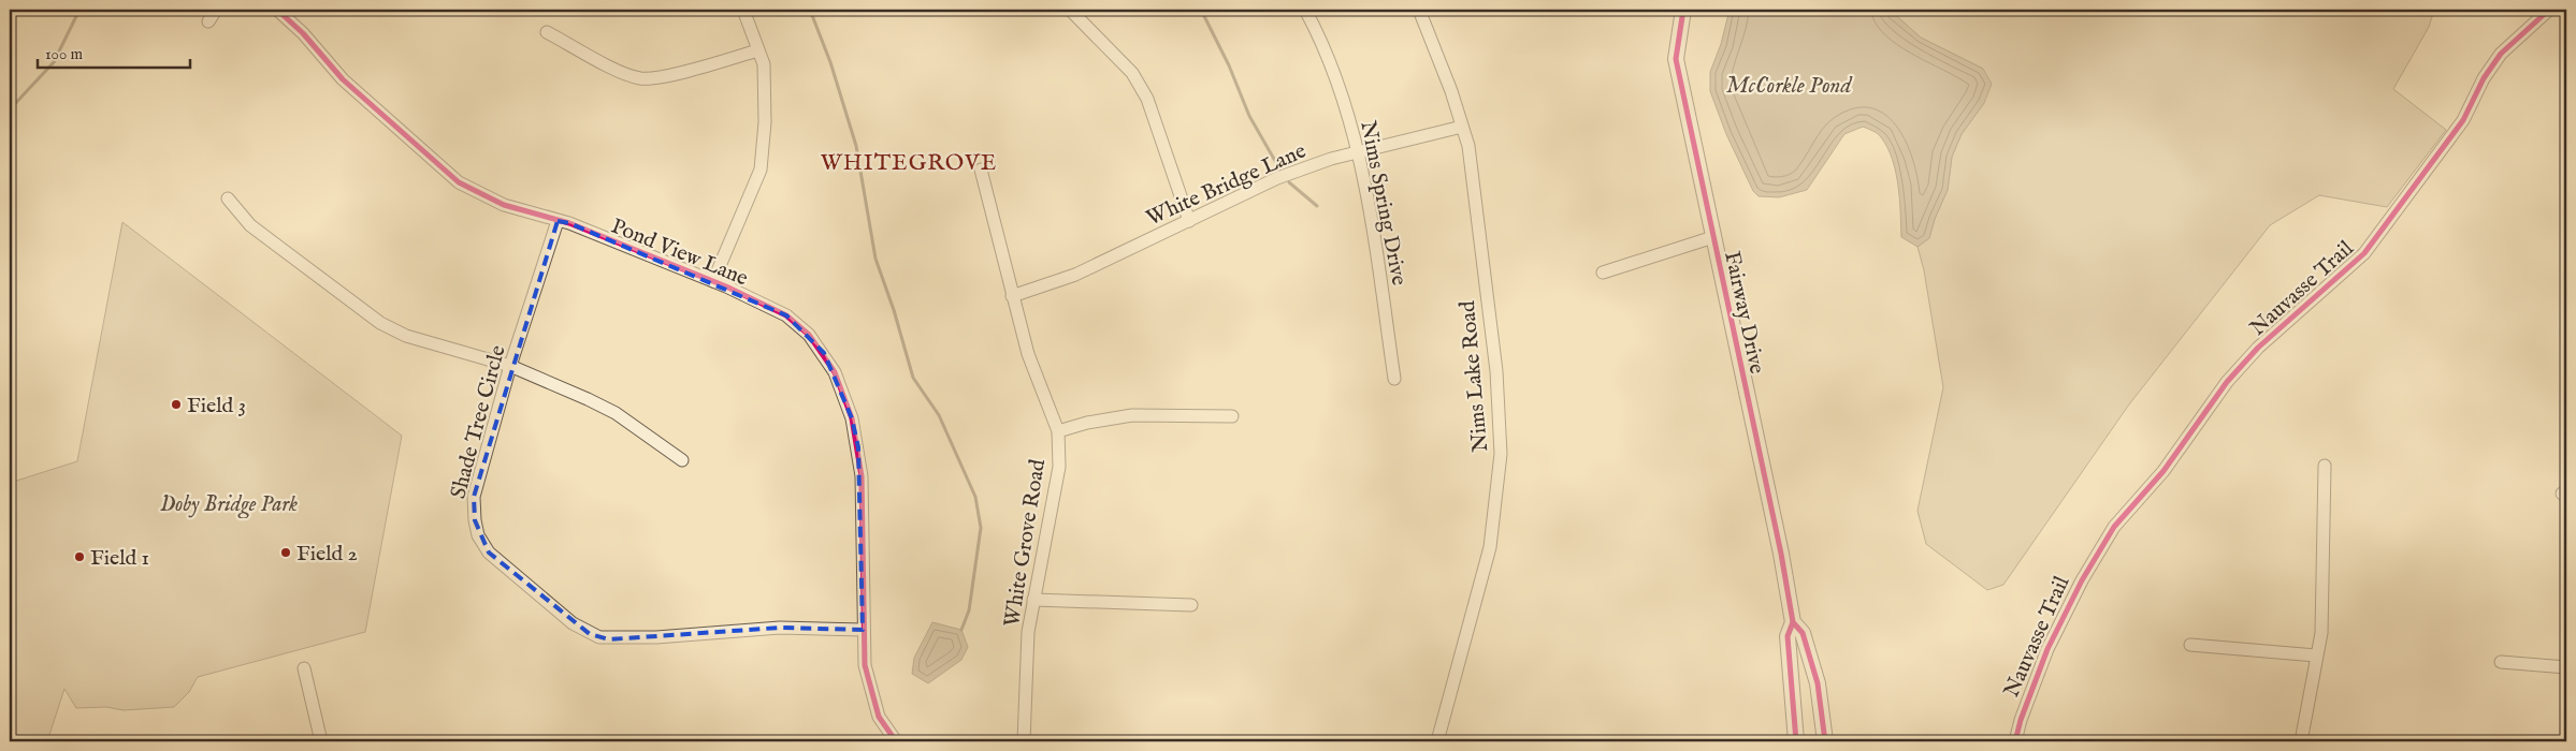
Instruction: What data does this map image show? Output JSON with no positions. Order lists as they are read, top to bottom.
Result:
{
  "streets": {
    "street": [
      "White Bridge Lane",
      "Nims Spring Drive",
      "Pond View Lane",
      "Nauvasse Trail",
      "Fairway Drive",
      "Nims Lake Road",
      "Shade Tree Circle",
      "White Grove Road"
    ]
  },
  "crossings": [
    ["White Bridge Lane", "Nims Spring Drive"],
    ["White Bridge Lane", "Nims Lake Road"],
    ["White Bridge Lane", "White Grove Road"],
    ["Pond View Lane", "Shade Tree Circle"]
  ],
  "districts": ["WHITEGROVE"],
  "water": ["McCorkle Pond"],
  "parks": ["Doby Bridge Park"],
  "places": ["Field 3", "Field 2", "Field 1"],
  "scale_bar": "100 m"
}
